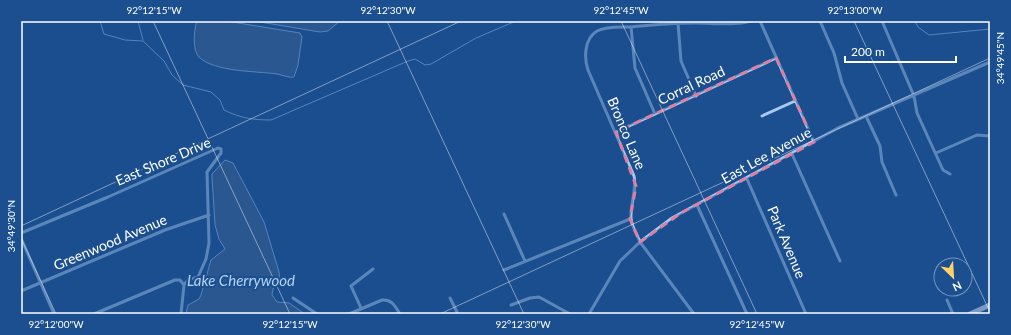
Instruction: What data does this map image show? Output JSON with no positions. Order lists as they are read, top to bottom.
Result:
{
  "streets": {
    "street": [
      "Corral Road",
      "Bronco Lane",
      "East Lee Avenue",
      "East Shore Drive",
      "Greenwood Avenue",
      "Park Avenue"
    ]
  },
  "crossings": [
    ["Corral Road", "Bronco Lane"],
    ["East Lee Avenue", "Park Avenue"],
    ["East Shore Drive", "Greenwood Avenue"]
  ],
  "water": ["Lake Cherrywood"],
  "scale_bar": "200 m",
  "north": "bottom right",
  "coordinates": [
    "92°12'15\"W",
    "92°12'30\"W",
    "92°12'45\"W",
    "92°13'00\"W",
    "34°49'45\"N",
    "34°49'30\"N",
    "92°12'00\"W"
  ]
}
